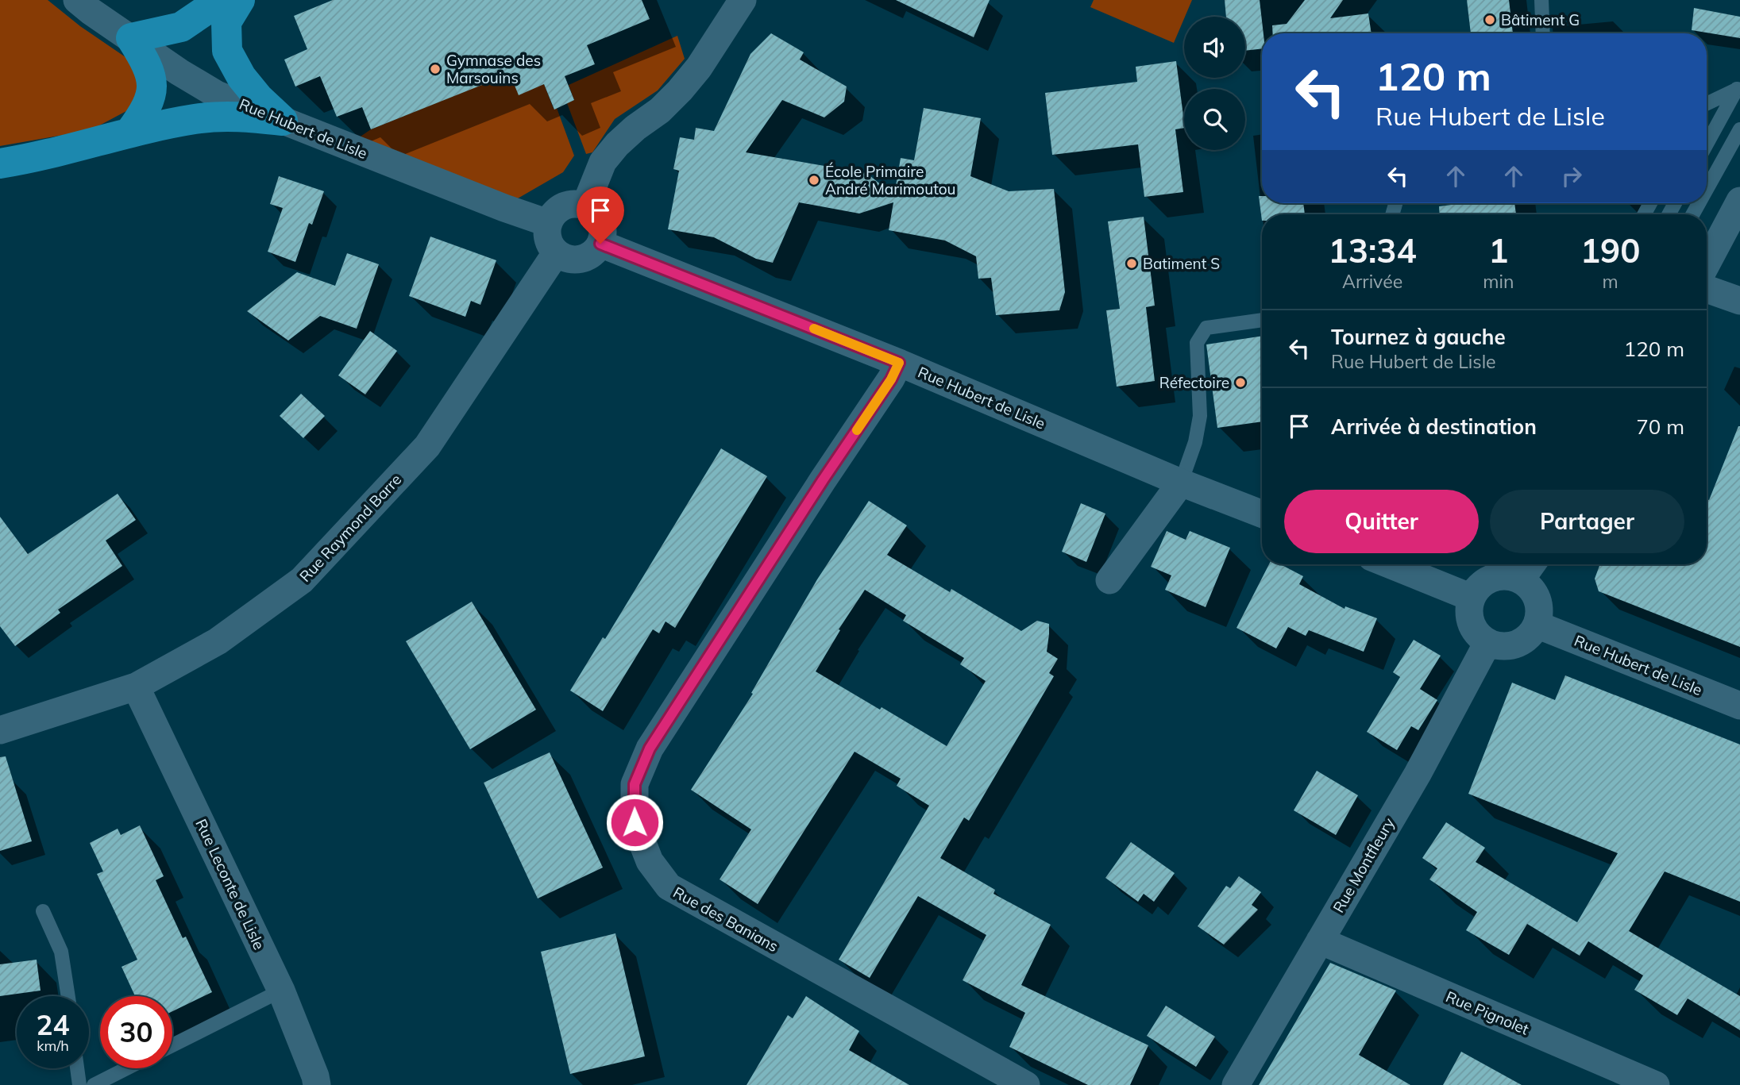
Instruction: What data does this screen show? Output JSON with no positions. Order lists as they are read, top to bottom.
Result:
{
  "streets": {
    "street": [
      "Rue Hubert de Lisle",
      "Rue Raymond Barre",
      "Rue Montfleury",
      "Rue Leconte de Lisle",
      "Rue des Banians",
      "Rue Pignolet"
    ]
  },
  "crossings": [
    ["Rue Hubert de Lisle", "Rue Raymond Barre"],
    ["Rue Hubert de Lisle", "Rue Montfleury"],
    ["Rue Hubert de Lisle", "Rue des Banians"],
    ["Rue Raymond Barre", "Rue Leconte de Lisle"],
    ["Rue Montfleury", "Rue Pignolet"]
  ],
  "places": [
    "Bâtiment G",
    "Gymnase des Marsouins",
    "École Primaire André Marimoutou",
    "Batiment S",
    "Réfectoire"
  ],
  "page": {
    "turn": ["120 m", "Rue Hubert de Lisle"],
    "eta": [
      "13:34",
      "Arrivée",
      "1",
      "min",
      "190",
      "m"
    ],
    "list": [
      {
        "name": "Tournez à gauche",
        "note": "Rue Hubert de Lisle",
        "value": "120 m"
      },
      {
        "name": "Arrivée à destination",
        "value": "70 m"
      }
    ],
    "buttons": ["Quitter", "Partager"],
    "speed": "24 km/h",
    "limit": "30"
  }
}
